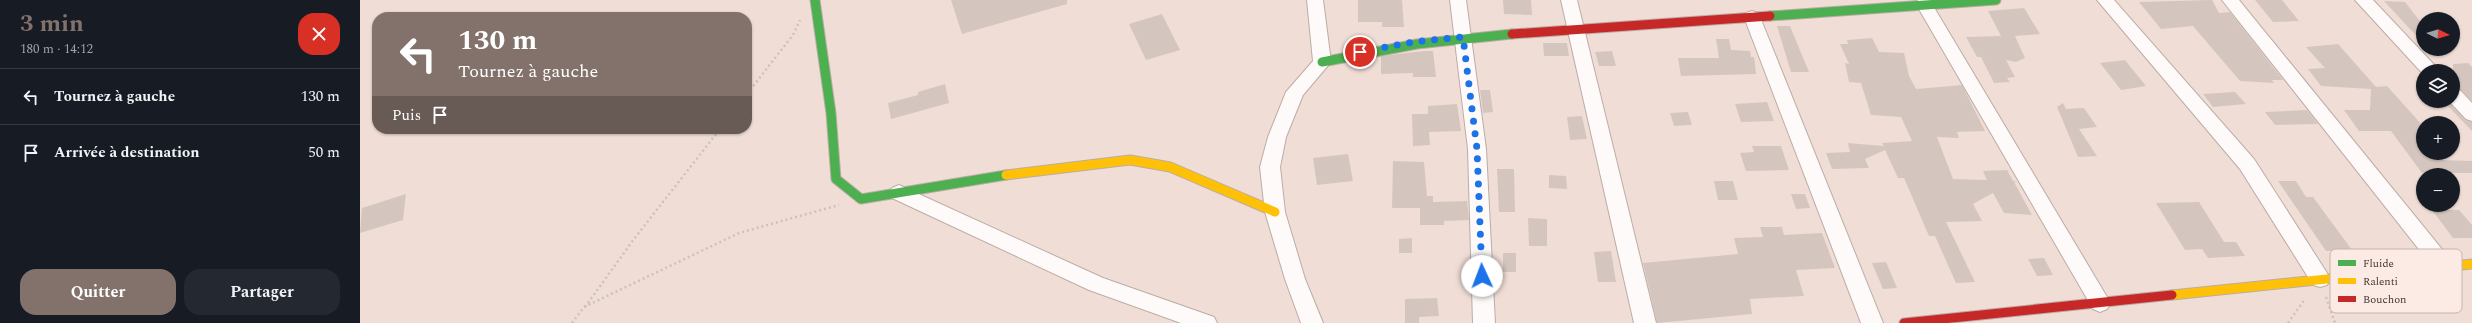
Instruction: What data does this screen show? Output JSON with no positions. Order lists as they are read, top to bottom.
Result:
{
  "legend": ["Fluide", "Ralenti", "Bouchon"],
  "north": "right",
  "page": {
    "heading": ["3 min", "180 m · 14:12"],
    "map_buttons": ["+", "−"],
    "turn": ["130 m", "Tournez à gauche"],
    "list": [
      {
        "name": "Tournez à gauche",
        "value": "130 m"
      },
      {
        "name": "Arrivée à destination",
        "value": "50 m"
      }
    ],
    "then": "Puis",
    "buttons": ["Quitter", "Partager"]
  }
}
